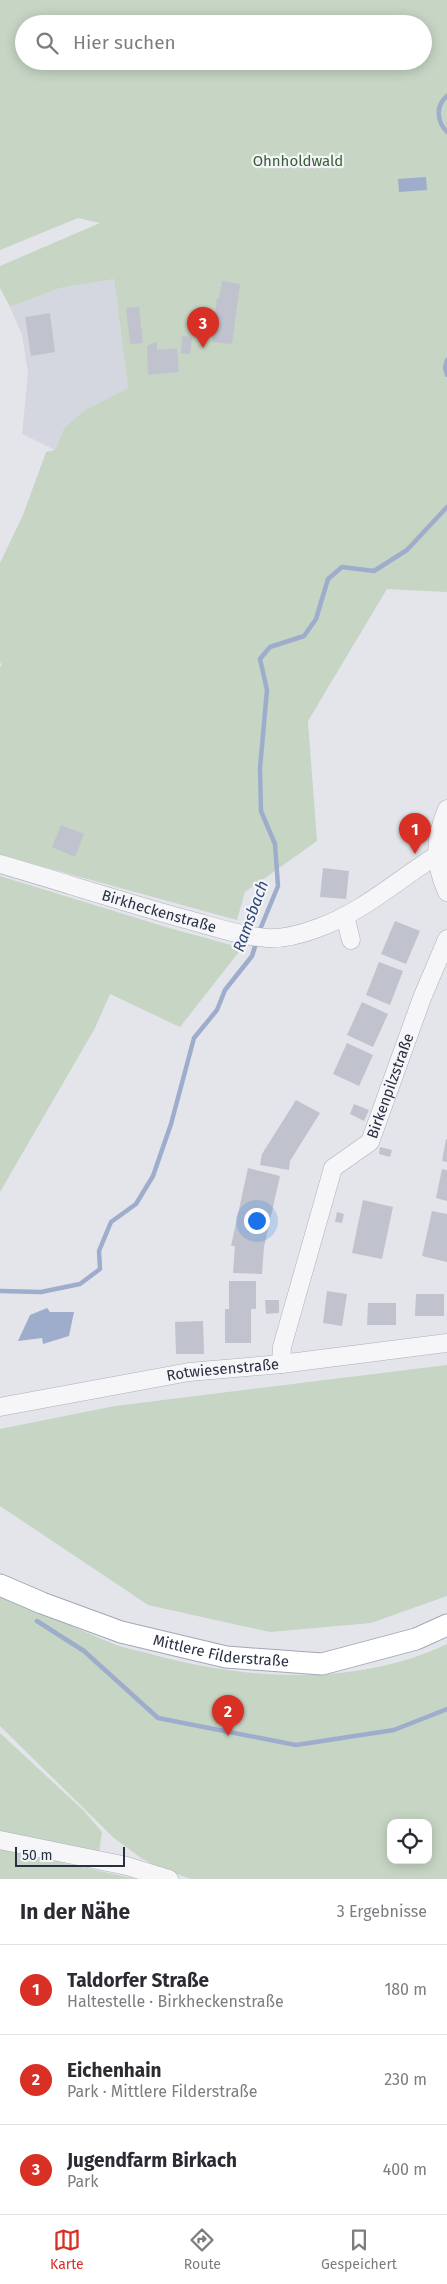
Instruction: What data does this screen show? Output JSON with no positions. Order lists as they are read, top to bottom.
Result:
{
  "streets": {
    "main road": ["Mittlere Filderstraße"],
    "street": ["Birkheckenstraße", "Birkenpilzstraße", "Rotwiesenstraße"]
  },
  "crossings": [
    ["Birkenpilzstraße", "Rotwiesenstraße"]
  ],
  "water": ["Ramsbach"],
  "parks": ["Ohnholdwald"],
  "scale_bar": "50 m",
  "page": {
    "search": "Hier suchen",
    "pins": ["3", "1", "2"],
    "scale": "50 m",
    "heading": ["In der Nähe", "3 Ergebnisse"],
    "list": [
      {
        "mark": "1",
        "name": "Taldorfer Straße",
        "note": "Haltestelle · Birkheckenstraße",
        "value": "180 m"
      },
      {
        "mark": "2",
        "name": "Eichenhain",
        "note": "Park · Mittlere Filderstraße",
        "value": "230 m"
      },
      {
        "mark": "3",
        "name": "Jugendfarm Birkach",
        "note": "Park",
        "value": "400 m"
      }
    ],
    "nav": ["Karte", "Route", "Gespeichert"]
  }
}
